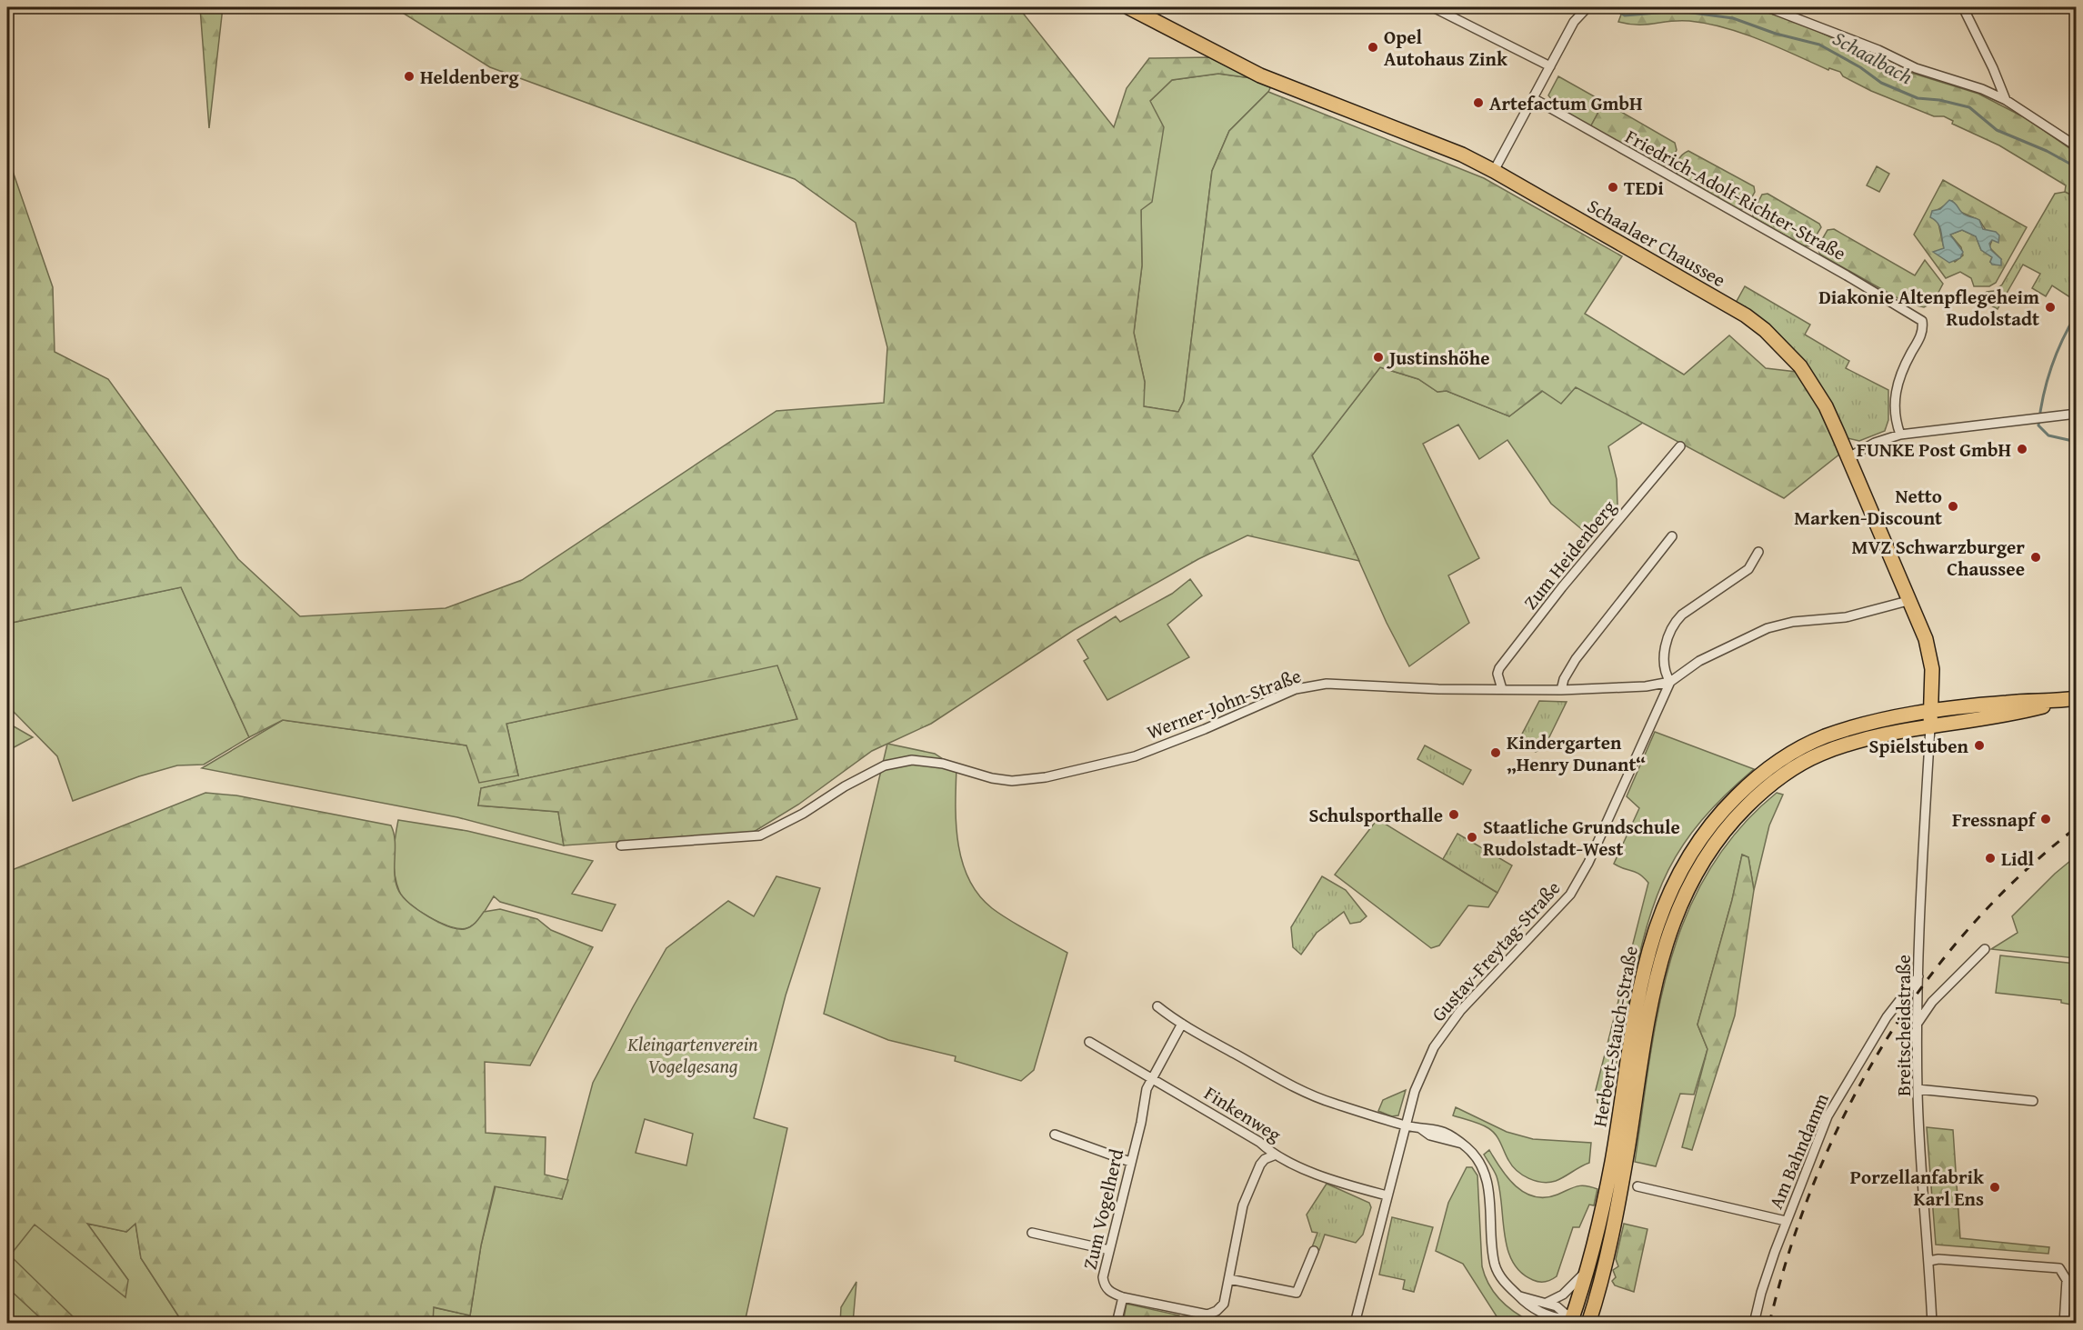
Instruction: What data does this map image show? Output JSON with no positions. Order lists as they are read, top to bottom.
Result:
{
  "streets": {
    "main road": ["Schaalaer Chaussee", "Herbert-Stauch-Straße"],
    "street": [
      "Friedrich-Adolf-Richter-Straße",
      "Zum Heidenberg",
      "Werner-John-Straße",
      "Gustav-Freytag-Straße",
      "Breitscheidstraße",
      "Finkenweg",
      "Am Bahndamm",
      "Zum Vogelherd"
    ]
  },
  "crossings": [
    ["Schaalaer Chaussee", "Werner-John-Straße"],
    ["Schaalaer Chaussee", "Breitscheidstraße"],
    ["Schaalaer Chaussee", "Herbert-Stauch-Straße"],
    ["Zum Heidenberg", "Werner-John-Straße"],
    ["Werner-John-Straße", "Gustav-Freytag-Straße"],
    ["Gustav-Freytag-Straße", "Finkenweg"],
    ["Breitscheidstraße", "Herbert-Stauch-Straße"],
    ["Breitscheidstraße", "Am Bahndamm"],
    ["Finkenweg", "Zum Vogelherd"]
  ],
  "water": ["Schaalbach"],
  "parks": ["Kleingartenverein Vogelgesang"],
  "places": [
    "Opel Autohaus Zink",
    "Heldenberg",
    "Artefactum GmbH",
    "TEDi",
    "Diakonie Altenpflegeheim Rudolstadt",
    "Justinshöhe",
    "FUNKE Post GmbH",
    "Netto Marken-Discount",
    "MVZ Schwarzburger Chaussee",
    "Spielstuben",
    "Kindergarten „Henry Dunant“",
    "Schulsporthalle",
    "Fressnapf",
    "Staatliche Grundschule Rudolstadt-West",
    "Lidl",
    "Porzellanfabrik Karl Ens"
  ]
}
